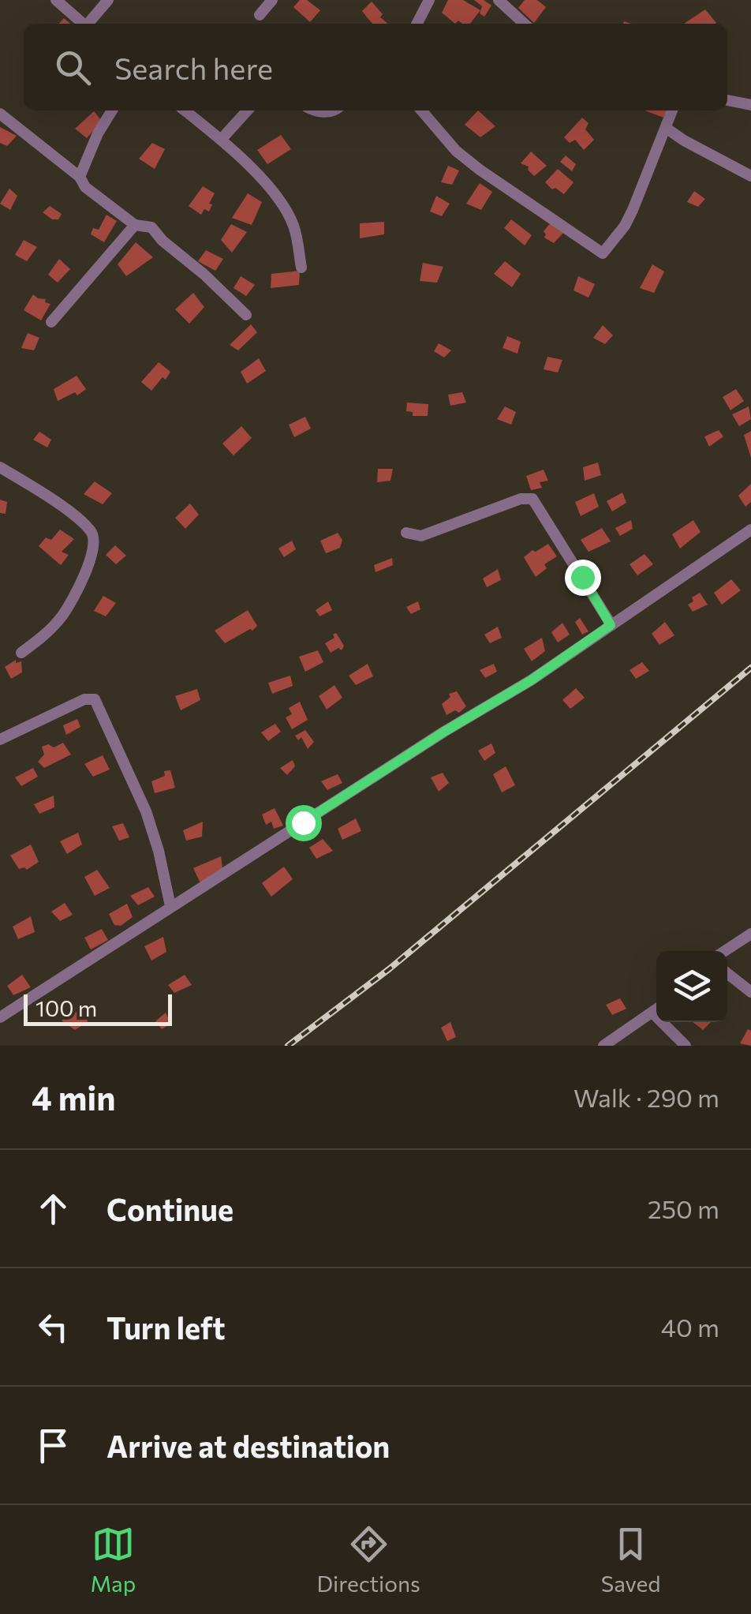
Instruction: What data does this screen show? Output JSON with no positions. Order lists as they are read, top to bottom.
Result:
{
  "scale_bar": "100 m",
  "page": {
    "search": "Search here",
    "scale": "100 m",
    "heading": ["4 min", "Walk · 290 m"],
    "list": [
      ["Continue", "250 m"],
      ["Turn left", "40 m"],
      "Arrive at destination"
    ],
    "nav": ["Map", "Directions", "Saved"]
  }
}
